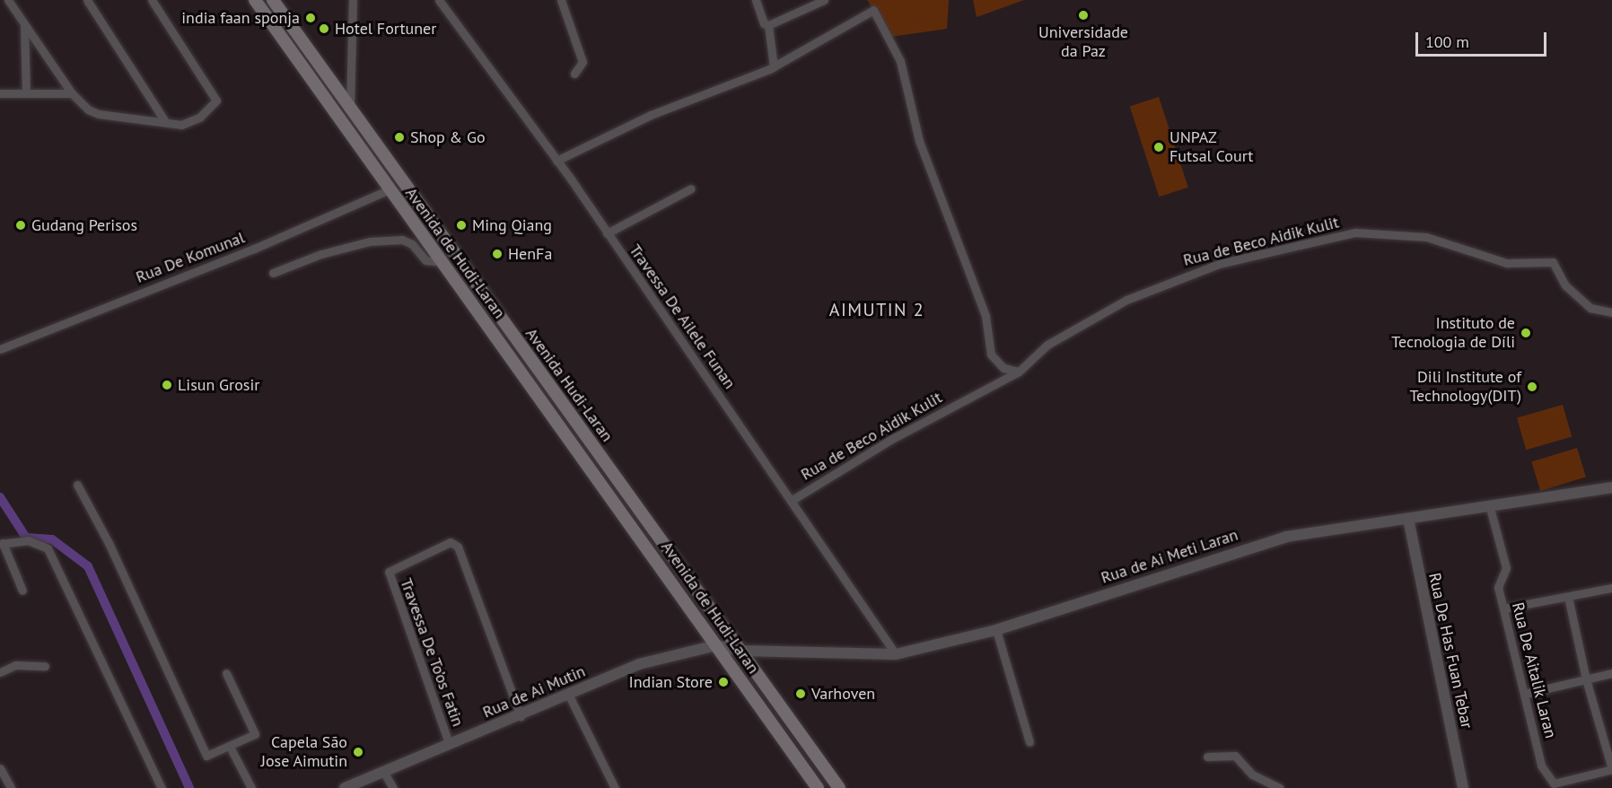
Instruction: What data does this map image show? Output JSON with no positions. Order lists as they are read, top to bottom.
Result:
{
  "streets": {
    "main road": ["Avenida de Hudi-Laran", "Avenida Hudi-Laran"],
    "street": [
      "Rua de Beco Aidik Kulit",
      "Rua De Komunal",
      "Travessa De Ailele Funan",
      "Rua de Ai Meti Laran",
      "Rua De Has Fuan Tebar",
      "Travessa De To’os Fatin",
      "Rua De Aitalik Laran",
      "Rua de Ai Mutin"
    ]
  },
  "crossings": [
    ["Rua de Beco Aidik Kulit", "Travessa De Ailele Funan"],
    ["Avenida de Hudi-Laran", "Rua De Komunal"],
    ["Avenida de Hudi-Laran", "Rua de Ai Mutin"],
    ["Travessa De Ailele Funan", "Rua de Ai Meti Laran"],
    ["Avenida Hudi-Laran", "Rua de Ai Meti Laran"],
    ["Avenida Hudi-Laran", "Rua de Ai Mutin"],
    ["Rua de Ai Meti Laran", "Rua De Has Fuan Tebar"],
    ["Rua de Ai Meti Laran", "Rua De Aitalik Laran"],
    ["Rua de Ai Meti Laran", "Rua de Ai Mutin"],
    ["Travessa De To’os Fatin", "Rua de Ai Mutin"]
  ],
  "districts": ["AIMUTIN 2"],
  "places": [
    "Universidade da Paz",
    "india faan sponja",
    "Hotel Fortuner",
    "Shop & Go",
    "UNPAZ Futsal Court",
    "Gudang Perisos",
    "Ming Qiang",
    "HenFa",
    "Instituto de Tecnologia de Díli",
    "Lisun Grosir",
    "Dili Institute of Technology(DIT)",
    "Indian Store",
    "Varhoven",
    "Capela São Jose Aimutin"
  ],
  "scale_bar": "100 m"
}
